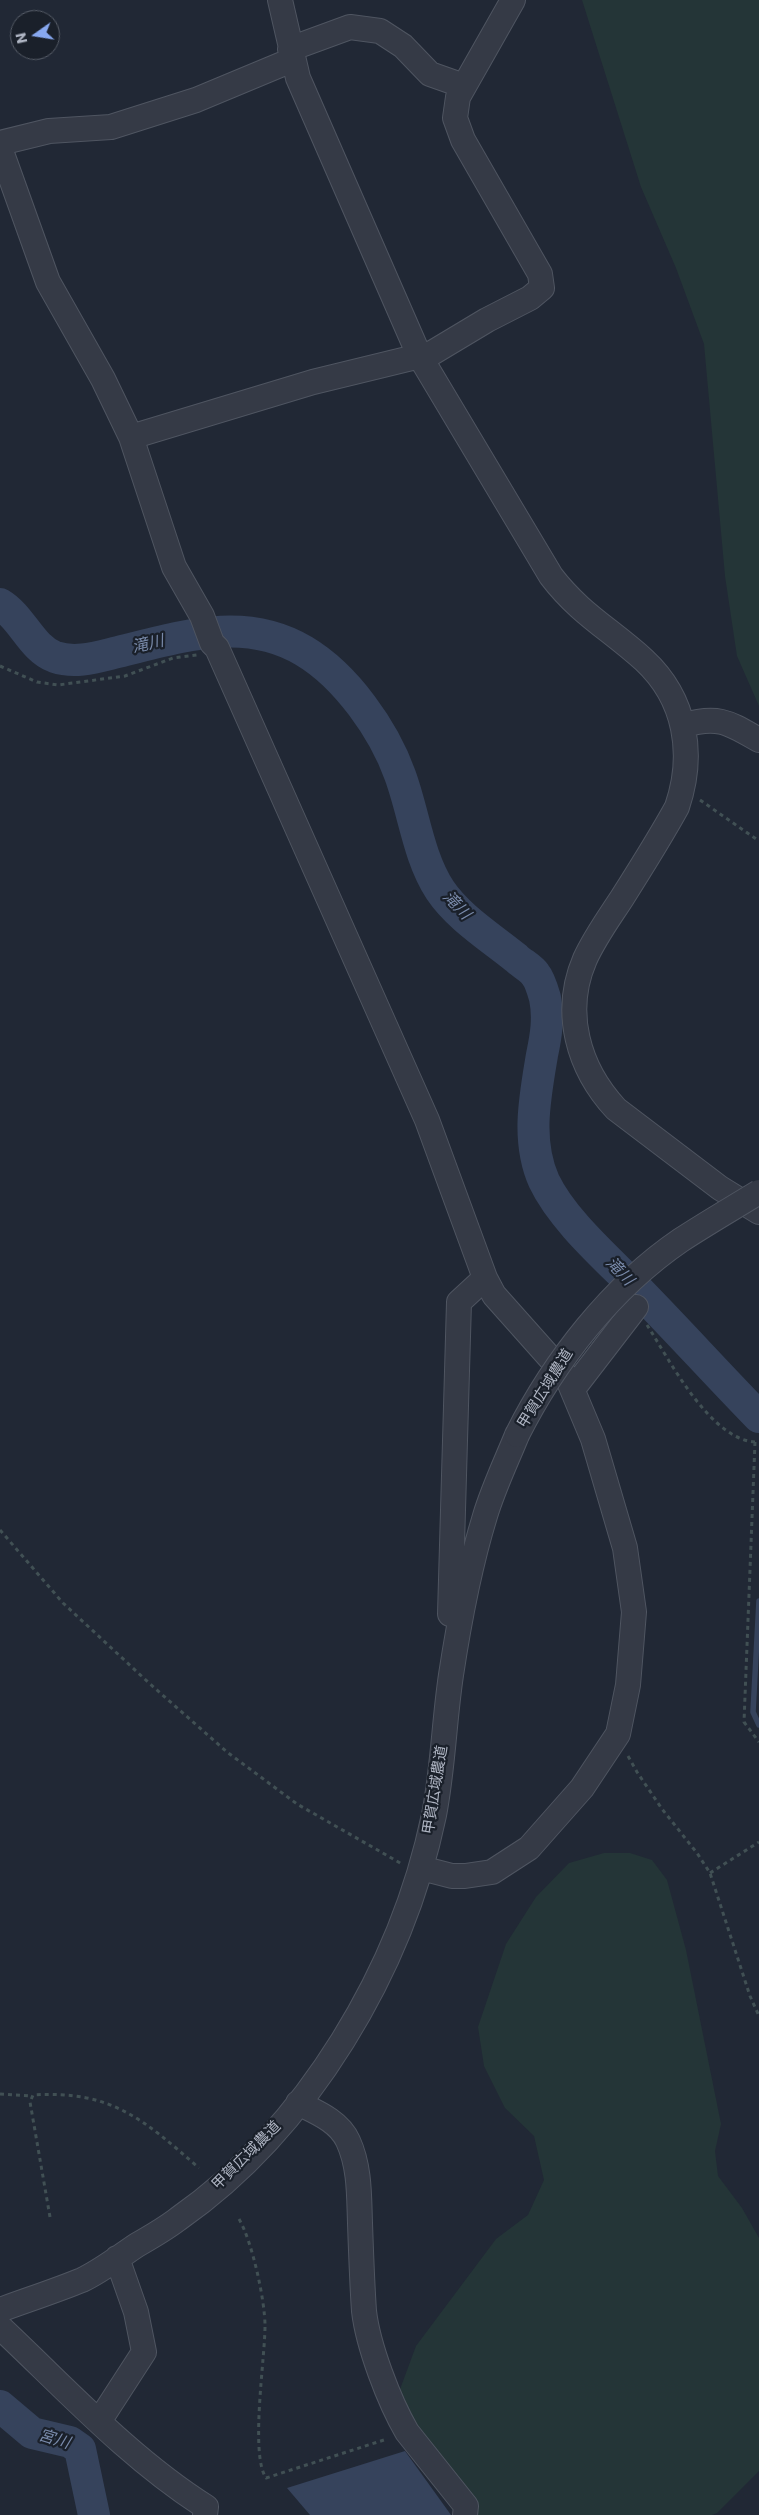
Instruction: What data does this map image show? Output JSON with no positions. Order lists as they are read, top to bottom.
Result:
{
  "streets": {
    "street": ["甲賀広域農道"]
  },
  "water": ["滝川", "宮川"],
  "north": "left"
}
